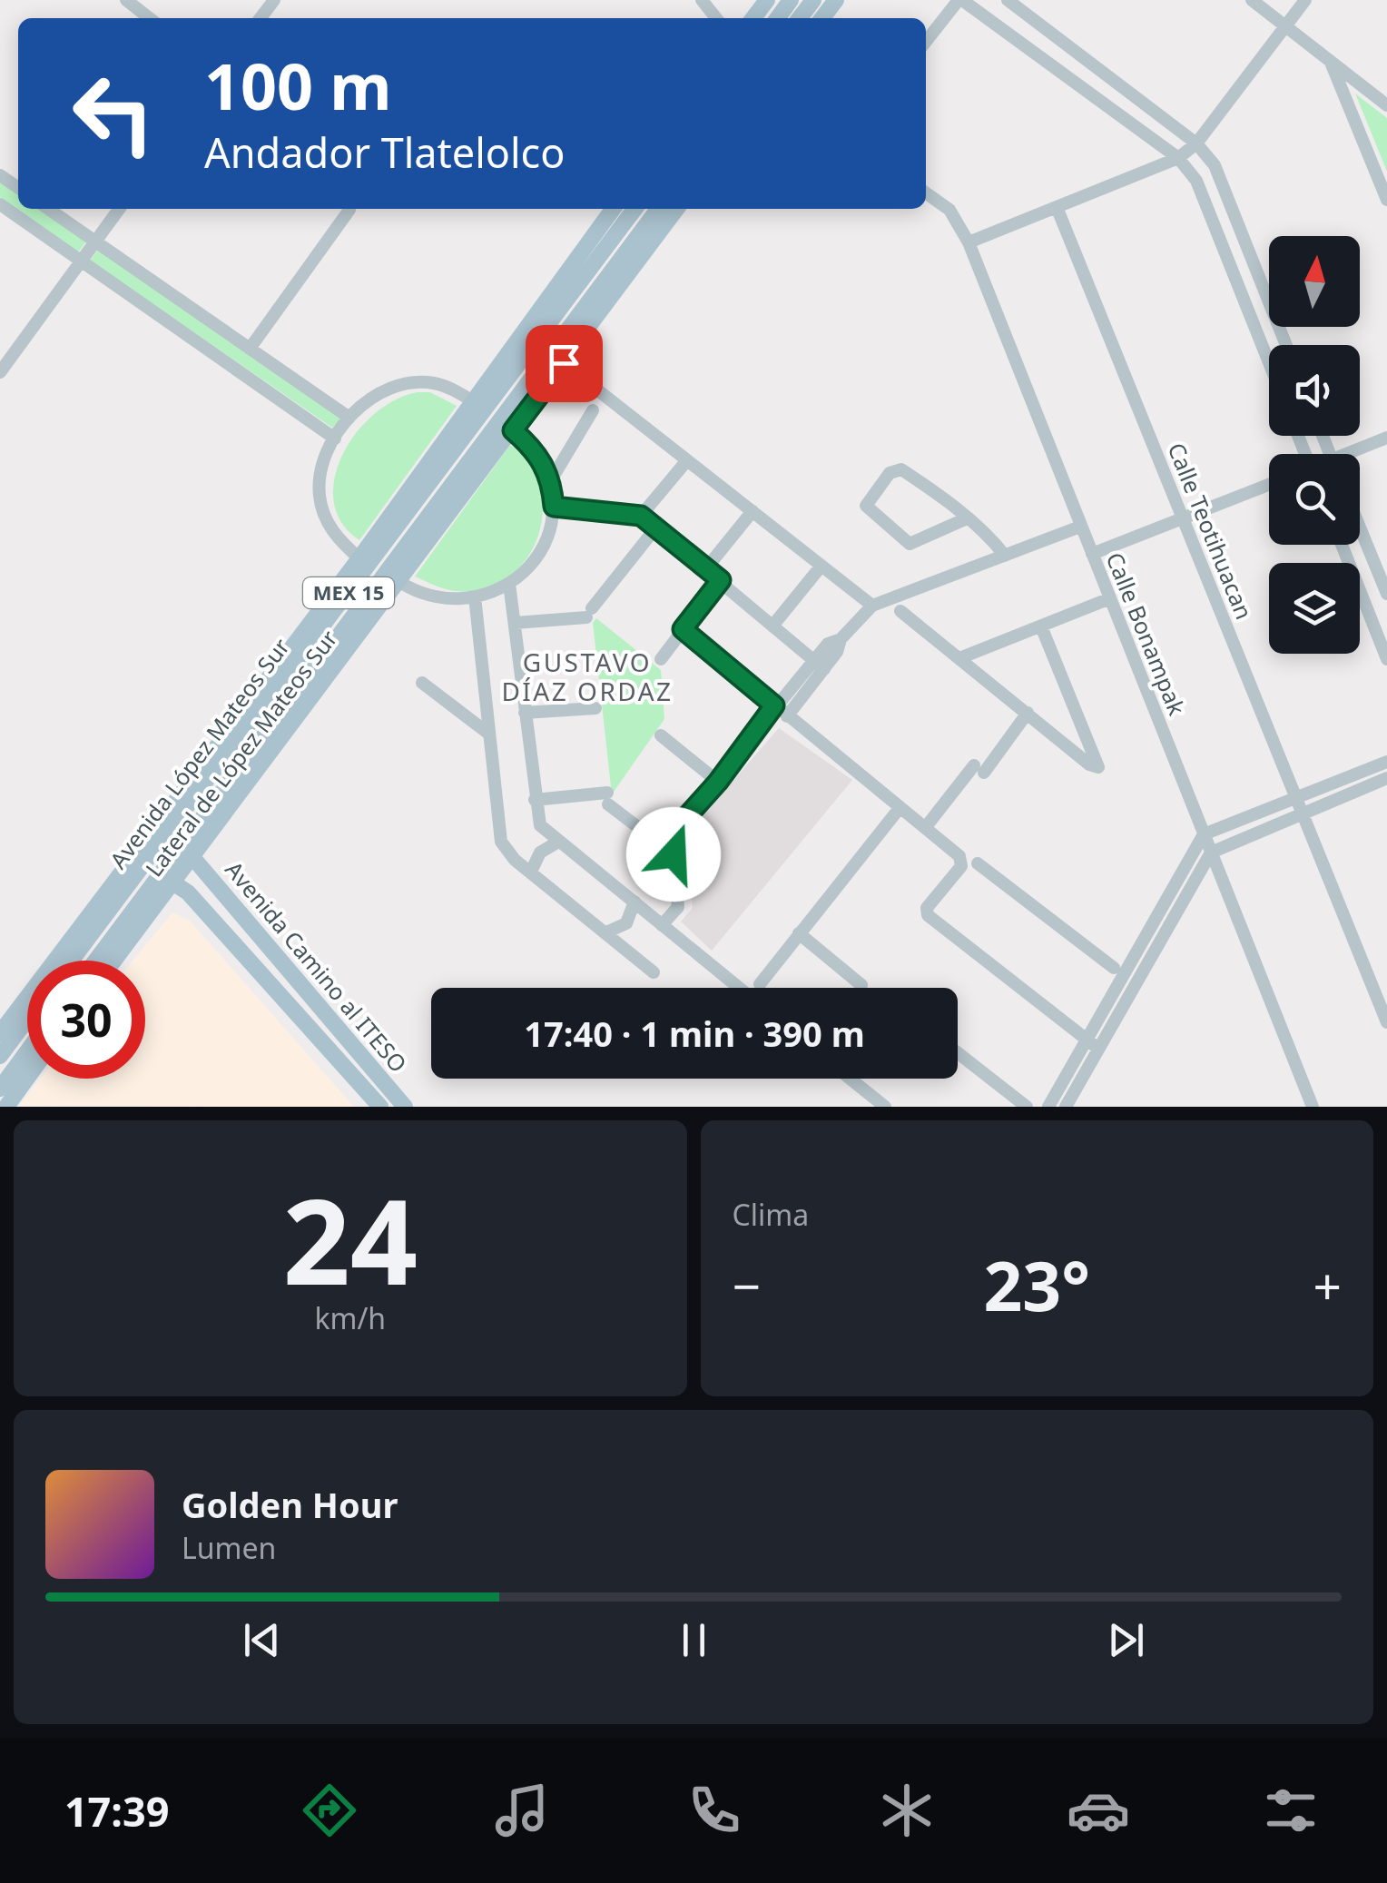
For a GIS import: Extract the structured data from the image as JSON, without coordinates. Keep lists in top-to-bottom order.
{
  "streets": {
    "main road": [
      "MEX 15",
      "Avenida López Mateos Sur",
      "Lateral de López Mateos Sur",
      "Avenida Camino al ITESO"
    ],
    "street": ["Calle Teotihuacan", "Calle Bonampak"]
  },
  "crossings": [
    ["Avenida López Mateos Sur", "Lateral de López Mateos Sur"],
    ["Lateral de López Mateos Sur", "Avenida Camino al ITESO"]
  ],
  "districts": ["GUSTAVO DÍAZ ORDAZ"],
  "north": "top",
  "page": {
    "turn": ["100 m", "Andador Tlatelolco"],
    "limit": "30",
    "trip": "17:40 · 1 min · 390 m",
    "tile": [
      ["24", "km/h"],
      "Clima"
    ],
    "heat": ["−", "23°", "+"],
    "song": ["Golden Hour", "Lumen"],
    "tabs": "17:39"
  }
}
